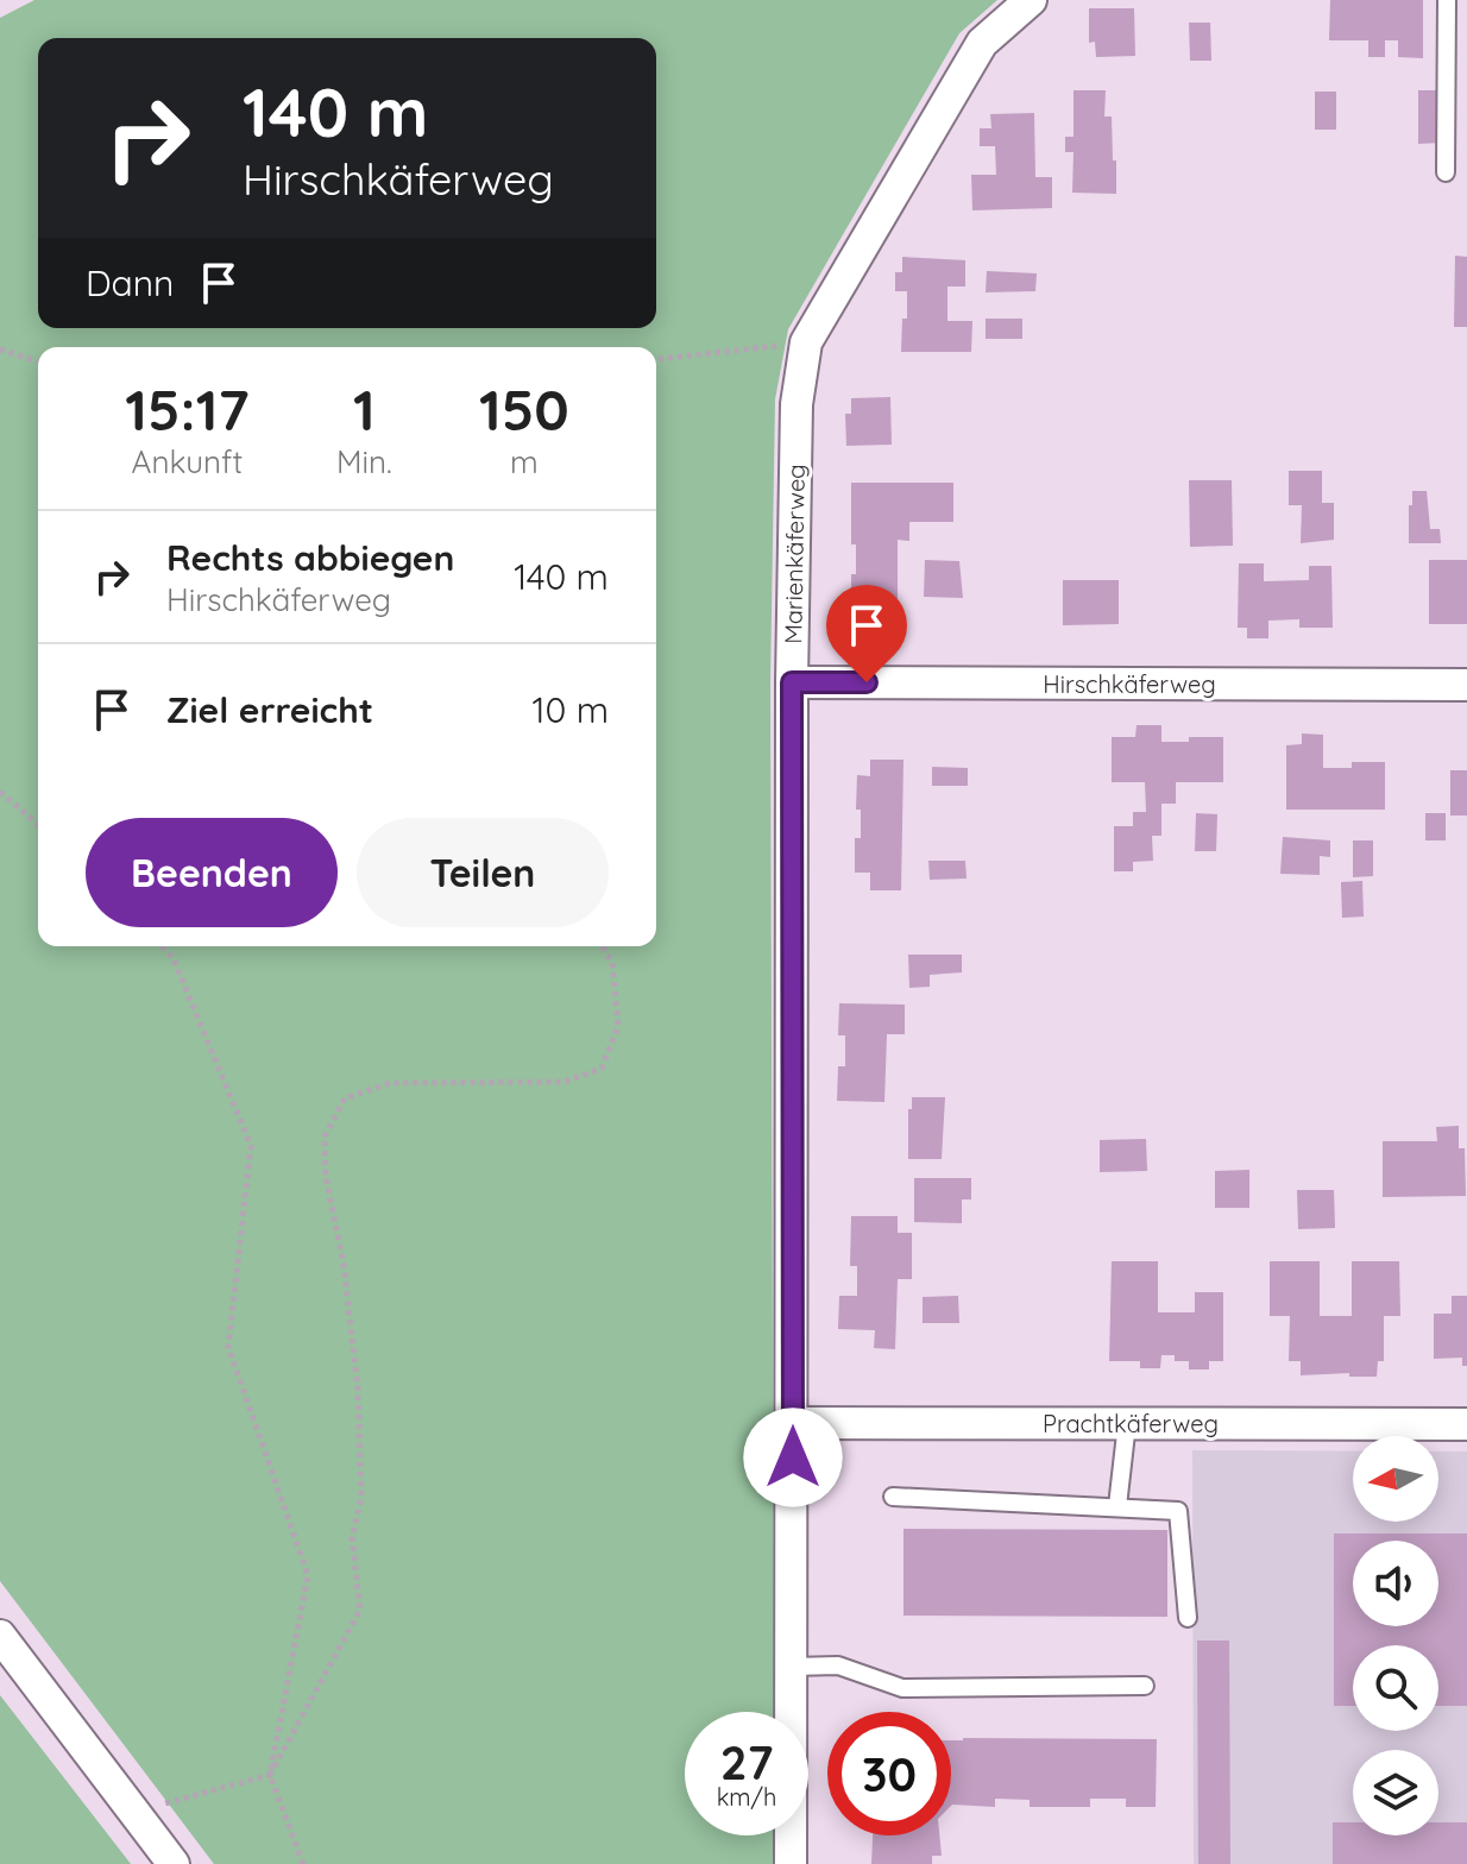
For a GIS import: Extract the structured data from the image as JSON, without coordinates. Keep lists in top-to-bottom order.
{
  "streets": {
    "street": ["Marienkäferweg", "Hirschkäferweg", "Prachtkäferweg"]
  },
  "crossings": [
    ["Marienkäferweg", "Hirschkäferweg"],
    ["Marienkäferweg", "Prachtkäferweg"]
  ],
  "north": "left",
  "page": {
    "turn": ["140 m", "Hirschkäferweg"],
    "then": "Dann",
    "eta": [
      "15:17",
      "Ankunft",
      "1",
      "Min.",
      "150",
      "m"
    ],
    "list": [
      {
        "name": "Rechts abbiegen",
        "note": "Hirschkäferweg",
        "value": "140 m"
      },
      {
        "name": "Ziel erreicht",
        "value": "10 m"
      }
    ],
    "buttons": ["Beenden", "Teilen"],
    "speed": "27 km/h",
    "limit": "30"
  }
}
